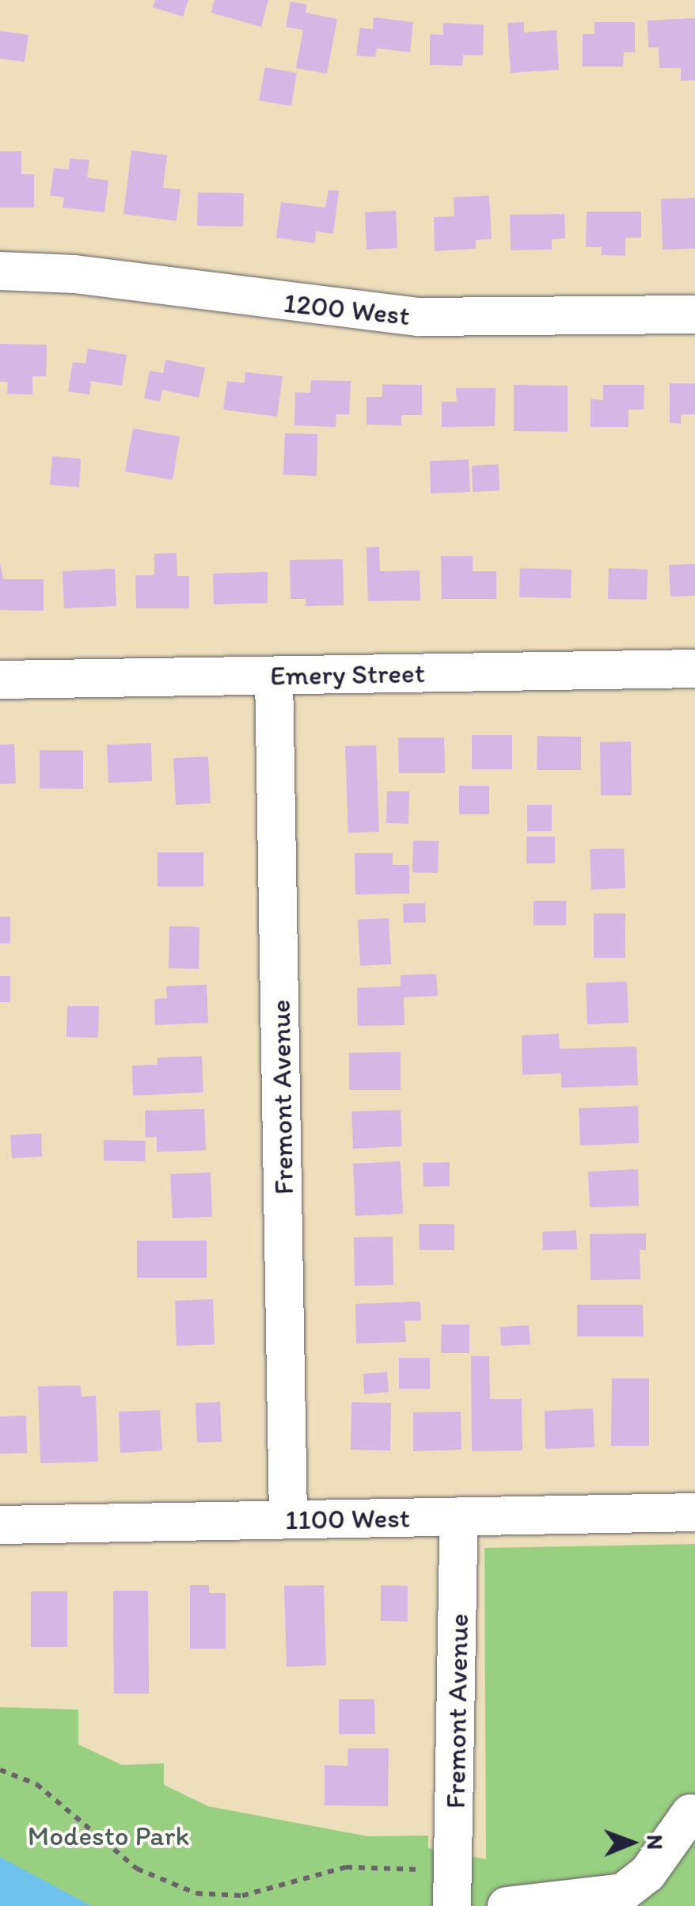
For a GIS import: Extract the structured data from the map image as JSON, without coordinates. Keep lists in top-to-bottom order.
{
  "streets": {
    "street": [
      "1200 West",
      "Emery Street",
      "Fremont Avenue",
      "1100 West"
    ]
  },
  "crossings": [
    ["Emery Street", "Fremont Avenue"],
    ["Fremont Avenue", "1100 West"]
  ],
  "parks": ["Modesto Park"],
  "north": "right"
}
